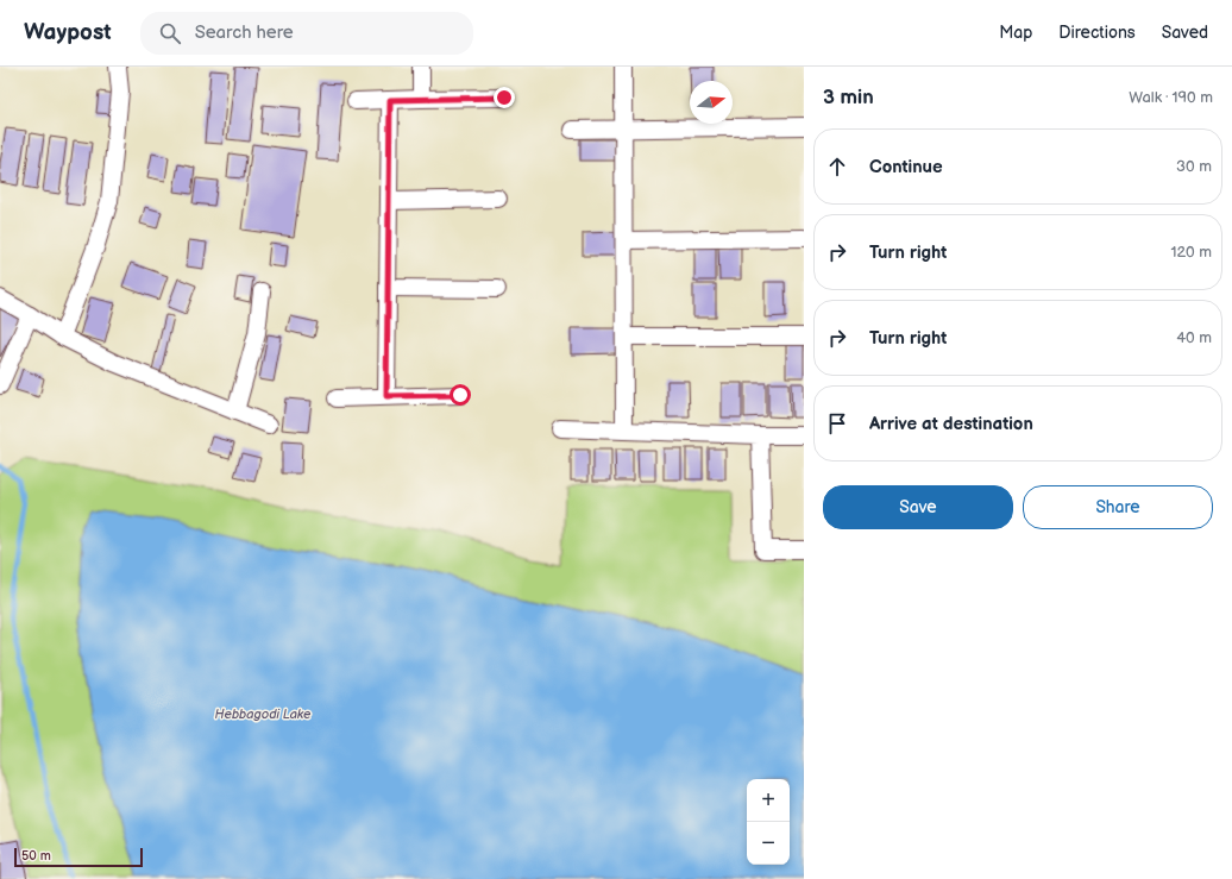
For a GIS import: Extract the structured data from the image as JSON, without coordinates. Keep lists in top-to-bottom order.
{
  "water": ["Hebbagodi Lake"],
  "scale_bar": "50 m",
  "north": "right",
  "page": {
    "header": "Waypost",
    "search": "Search here",
    "nav": ["Map", "Directions", "Saved"],
    "heading": ["3 min", "Walk · 190 m"],
    "list": [
      ["Continue", "30 m"],
      ["Turn right", "120 m"],
      ["Turn right", "40 m"],
      "Arrive at destination"
    ],
    "buttons": ["Save", "Share"],
    "map_buttons": ["+", "−"],
    "scale": "50 m"
  }
}
